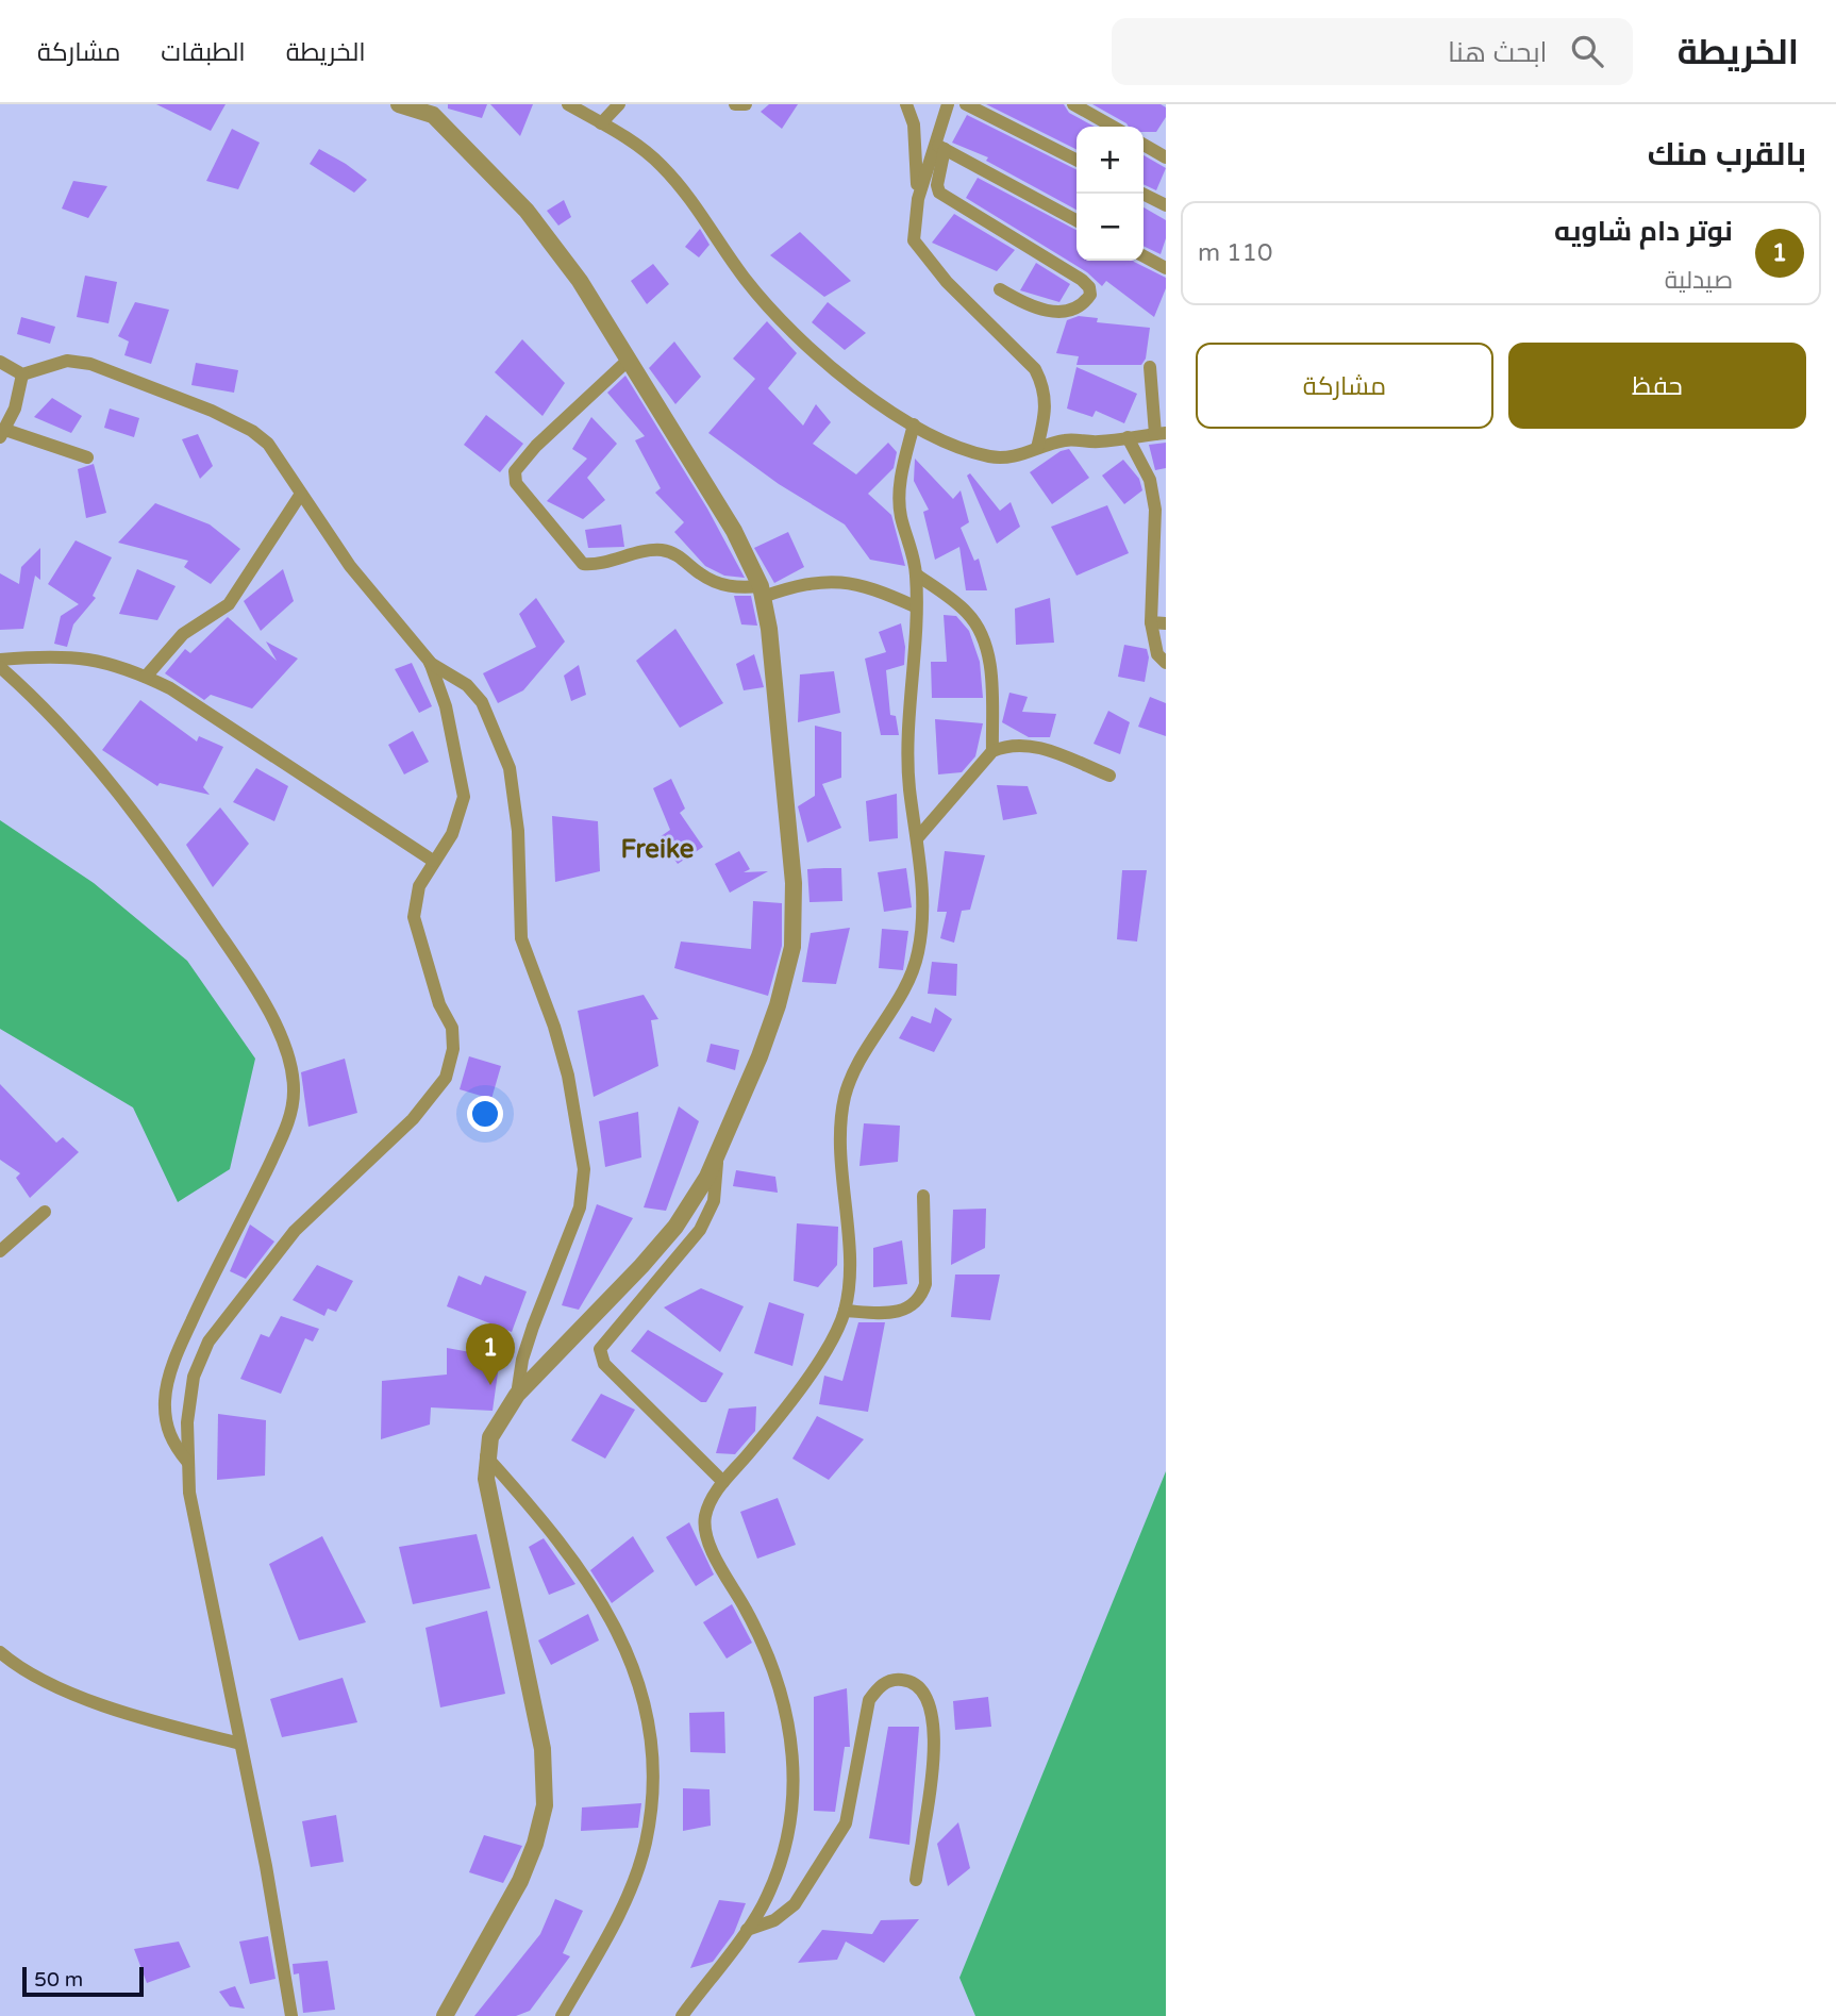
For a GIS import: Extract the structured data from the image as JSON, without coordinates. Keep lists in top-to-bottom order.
{
  "districts": ["Freike"],
  "scale_bar": "50 m",
  "page": {
    "header": "الخريطة",
    "search": "ابحث هنا",
    "nav": ["الخريطة", "الطبقات", "مشاركة"],
    "heading": "بالقرب منك",
    "map_buttons": ["+", "−"],
    "list": [
      {
        "mark": "1",
        "name": "نوتر دام شاويه",
        "note": "صيدلية",
        "value": "110 m"
      }
    ],
    "buttons": ["حفظ", "مشاركة"],
    "pins": "1",
    "scale": "50 m"
  }
}
